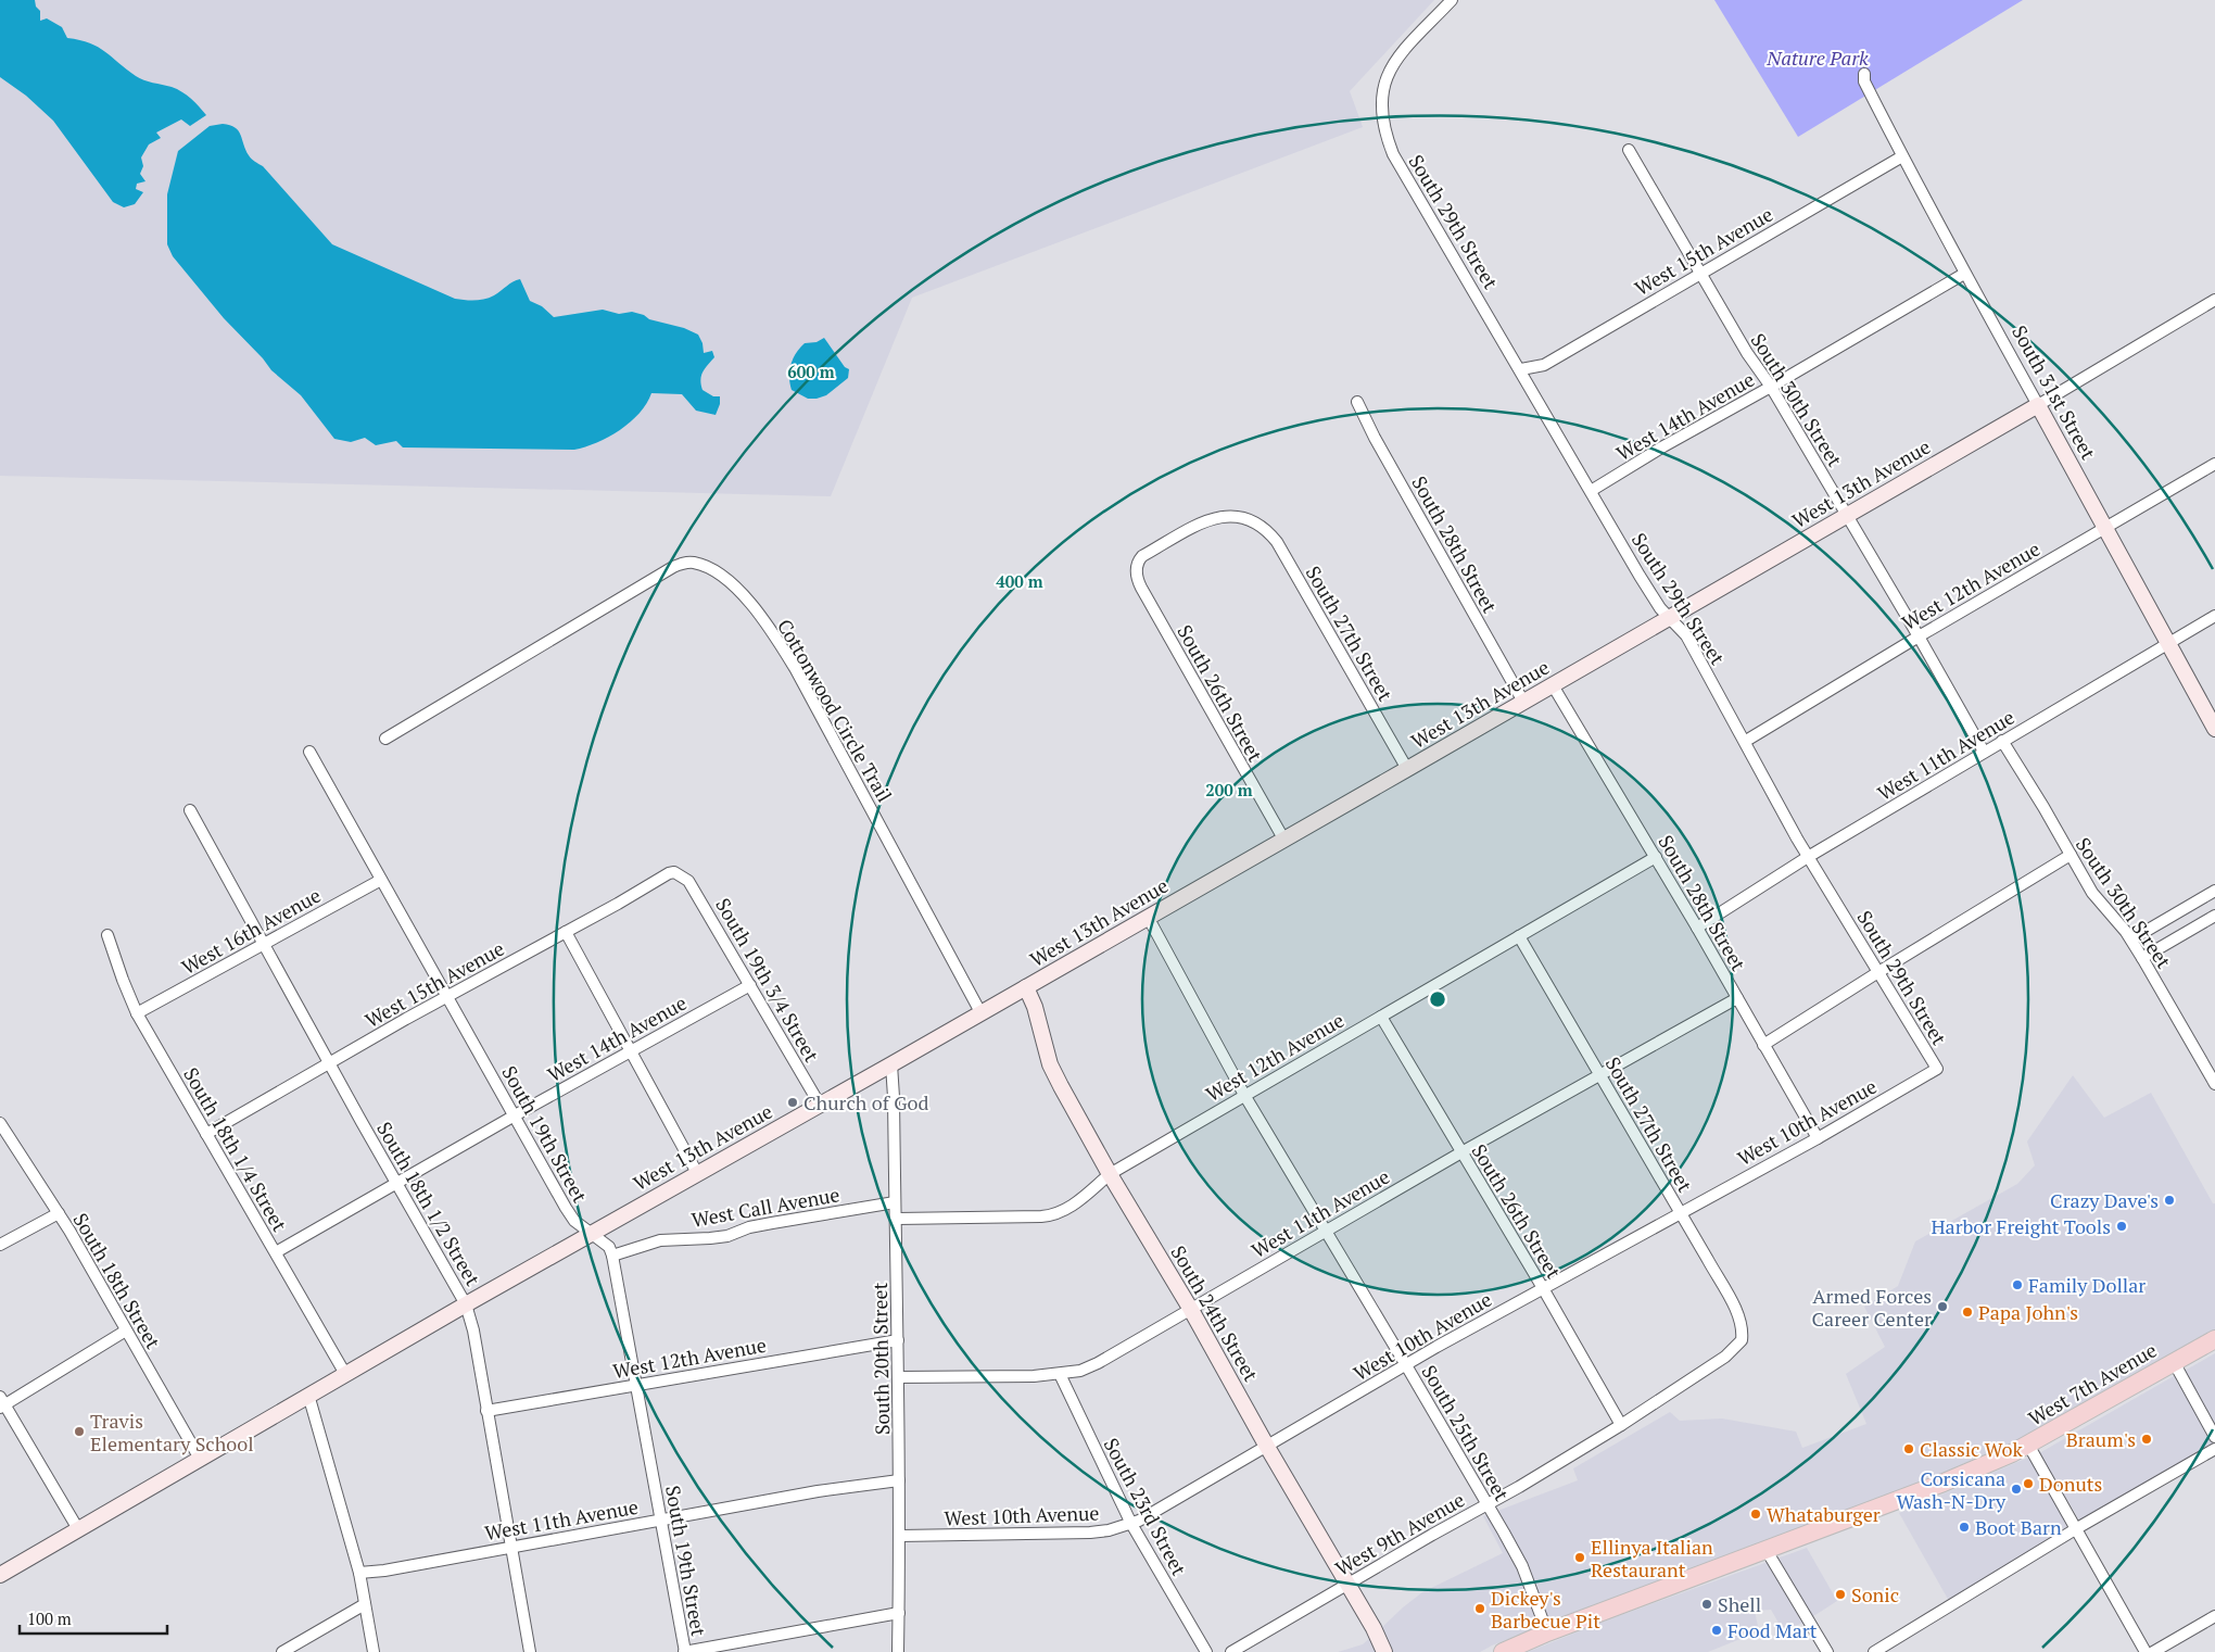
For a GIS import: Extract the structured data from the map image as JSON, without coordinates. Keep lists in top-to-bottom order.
{
  "streets": {
    "main road": ["West 7th Avenue"],
    "street": [
      "South 29th Street",
      "West 15th Avenue",
      "South 31st Street",
      "South 30th Street",
      "West 14th Avenue",
      "West 13th Avenue",
      "South 28th Street",
      "West 12th Avenue",
      "South 27th Street",
      "South 26th Street",
      "Cottonwood Circle Trail",
      "West 11th Avenue",
      "West 16th Avenue",
      "South 19th 3/4 Street",
      "West 10th Avenue",
      "South 19th Street",
      "South 18th 1/4 Street",
      "South 18th 1/2 Street",
      "West Call Avenue",
      "South 18th Street",
      "South 24th Street",
      "South 20th Street",
      "South 25th Street",
      "South 23rd Street",
      "West 9th Avenue"
    ]
  },
  "crossings": [
    ["South 29th Street", "West 15th Avenue"],
    ["South 29th Street", "West 14th Avenue"],
    ["South 29th Street", "West 13th Avenue"],
    ["South 29th Street", "West 12th Avenue"],
    ["South 29th Street", "West 11th Avenue"],
    ["South 29th Street", "West 10th Avenue"],
    ["West 15th Avenue", "South 31st Street"],
    ["West 15th Avenue", "South 30th Street"],
    ["West 15th Avenue", "South 19th 3/4 Street"],
    ["West 15th Avenue", "South 19th Street"],
    ["West 15th Avenue", "South 18th 1/4 Street"],
    ["West 15th Avenue", "South 18th 1/2 Street"],
    ["South 31st Street", "West 14th Avenue"],
    ["South 31st Street", "West 13th Avenue"],
    ["South 31st Street", "West 12th Avenue"],
    ["South 31st Street", "West 11th Avenue"],
    ["South 30th Street", "West 14th Avenue"],
    ["South 30th Street", "West 13th Avenue"],
    ["South 30th Street", "West 12th Avenue"],
    ["South 30th Street", "West 11th Avenue"],
    ["West 14th Avenue", "South 19th 3/4 Street"],
    ["West 14th Avenue", "South 19th Street"],
    ["West 14th Avenue", "South 18th 1/4 Street"],
    ["West 14th Avenue", "South 18th 1/2 Street"],
    ["West 13th Avenue", "South 28th Street"],
    ["West 13th Avenue", "South 27th Street"],
    ["West 13th Avenue", "South 26th Street"],
    ["West 13th Avenue", "Cottonwood Circle Trail"],
    ["West 13th Avenue", "South 19th 3/4 Street"],
    ["West 13th Avenue", "South 19th Street"],
    ["West 13th Avenue", "South 18th 1/4 Street"],
    ["West 13th Avenue", "South 18th 1/2 Street"],
    ["West 13th Avenue", "South 18th Street"],
    ["West 13th Avenue", "South 24th Street"],
    ["West 13th Avenue", "South 20th Street"],
    ["West 13th Avenue", "South 25th Street"],
    ["South 28th Street", "West 12th Avenue"],
    ["South 28th Street", "West 11th Avenue"],
    ["South 28th Street", "West 10th Avenue"],
    ["West 12th Avenue", "South 27th Street"],
    ["West 12th Avenue", "South 26th Street"],
    ["West 12th Avenue", "South 19th Street"],
    ["West 12th Avenue", "South 18th 1/2 Street"],
    ["West 12th Avenue", "South 24th Street"],
    ["West 12th Avenue", "South 20th Street"],
    ["West 12th Avenue", "South 25th Street"],
    ["South 27th Street", "South 26th Street"],
    ["South 27th Street", "West 11th Avenue"],
    ["South 27th Street", "West 10th Avenue"],
    ["South 27th Street", "West 9th Avenue"],
    ["South 26th Street", "West 11th Avenue"],
    ["South 26th Street", "West 10th Avenue"],
    ["South 26th Street", "West 9th Avenue"],
    ["West 11th Avenue", "South 19th Street"],
    ["West 11th Avenue", "South 18th 1/2 Street"],
    ["West 11th Avenue", "South 24th Street"],
    ["West 11th Avenue", "South 20th Street"],
    ["West 11th Avenue", "South 25th Street"],
    ["West 11th Avenue", "South 23rd Street"],
    ["West 16th Avenue", "South 19th Street"],
    ["West 16th Avenue", "South 18th 1/4 Street"],
    ["West 16th Avenue", "South 18th 1/2 Street"],
    ["West 10th Avenue", "South 24th Street"],
    ["West 10th Avenue", "South 20th Street"],
    ["West 10th Avenue", "South 25th Street"],
    ["West 10th Avenue", "South 23rd Street"],
    ["South 19th Street", "West Call Avenue"],
    ["West Call Avenue", "South 20th Street"],
    ["South 24th Street", "West 9th Avenue"],
    ["West 7th Avenue", "South 25th Street"],
    ["South 25th Street", "West 9th Avenue"]
  ],
  "parks": ["Nature Park"],
  "places": [
    "Church of God",
    "Crazy Dave's",
    "Harbor Freight Tools",
    "Family Dollar",
    "Armed Forces Career Center",
    "Papa John's",
    "Travis Elementary School",
    "Braum's",
    "Classic Wok",
    "Donuts",
    "Corsicana Wash-N-Dry",
    "Whataburger",
    "Boot Barn",
    "Ellinya Italian Restaurant",
    "Sonic",
    "Shell",
    "Dickey's Barbecue Pit",
    "Food Mart"
  ],
  "scale_bar": "100 m",
  "rings": ["600 m", "400 m", "200 m"]
}
